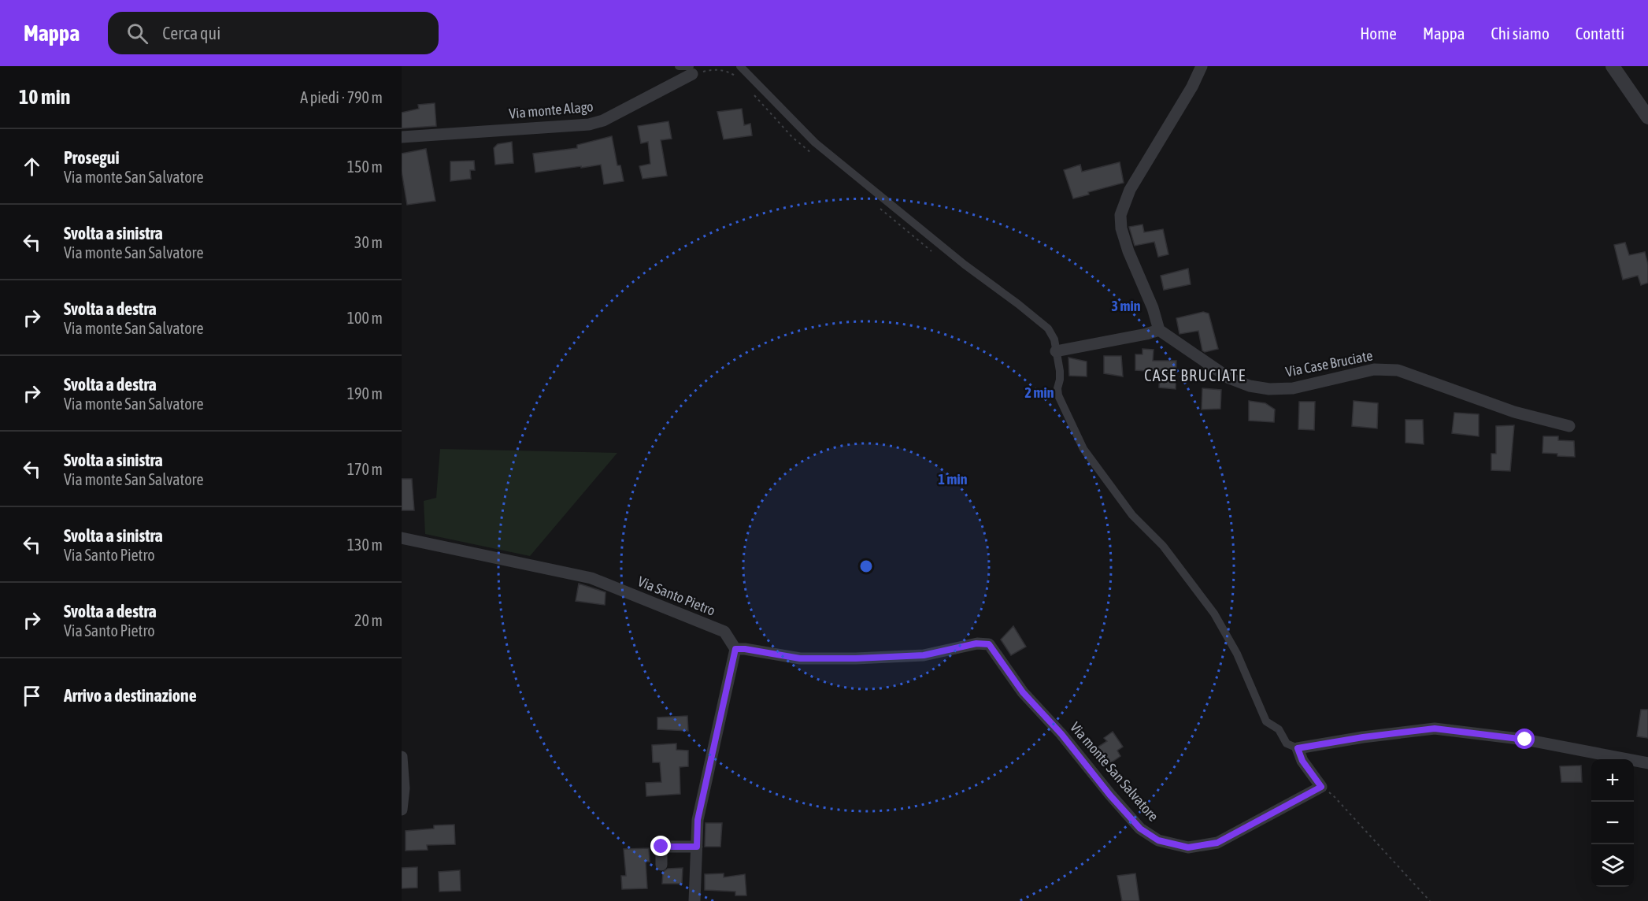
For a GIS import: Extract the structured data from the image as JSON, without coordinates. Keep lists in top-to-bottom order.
{
  "streets": {
    "street": [
      "Via monte Alago",
      "Via Case Bruciate",
      "Via Santo Pietro",
      "Via monte San Salvatore"
    ]
  },
  "crossings": [
    ["Via Santo Pietro", "Via monte San Salvatore"]
  ],
  "districts": ["CASE BRUCIATE"],
  "page": {
    "header": "Mappa",
    "search": "Cerca qui",
    "nav": [
      "Home",
      "Mappa",
      "Chi siamo",
      "Contatti"
    ],
    "heading": ["10 min", "A piedi · 790 m"],
    "list": [
      ["Prosegui", "Via monte San Salvatore", "150 m"],
      ["Svolta a sinistra", "Via monte San Salvatore", "30 m"],
      ["Svolta a destra", "Via monte San Salvatore", "100 m"],
      ["Svolta a destra", "Via monte San Salvatore", "190 m"],
      ["Svolta a sinistra", "Via monte San Salvatore", "170 m"],
      ["Svolta a sinistra", "Via Santo Pietro", "130 m"],
      ["Svolta a destra", "Via Santo Pietro", "20 m"],
      "Arrivo a destinazione"
    ],
    "map_buttons": ["+", "−"]
  },
  "rings": ["3 min", "2 min", "1 min"]
}
